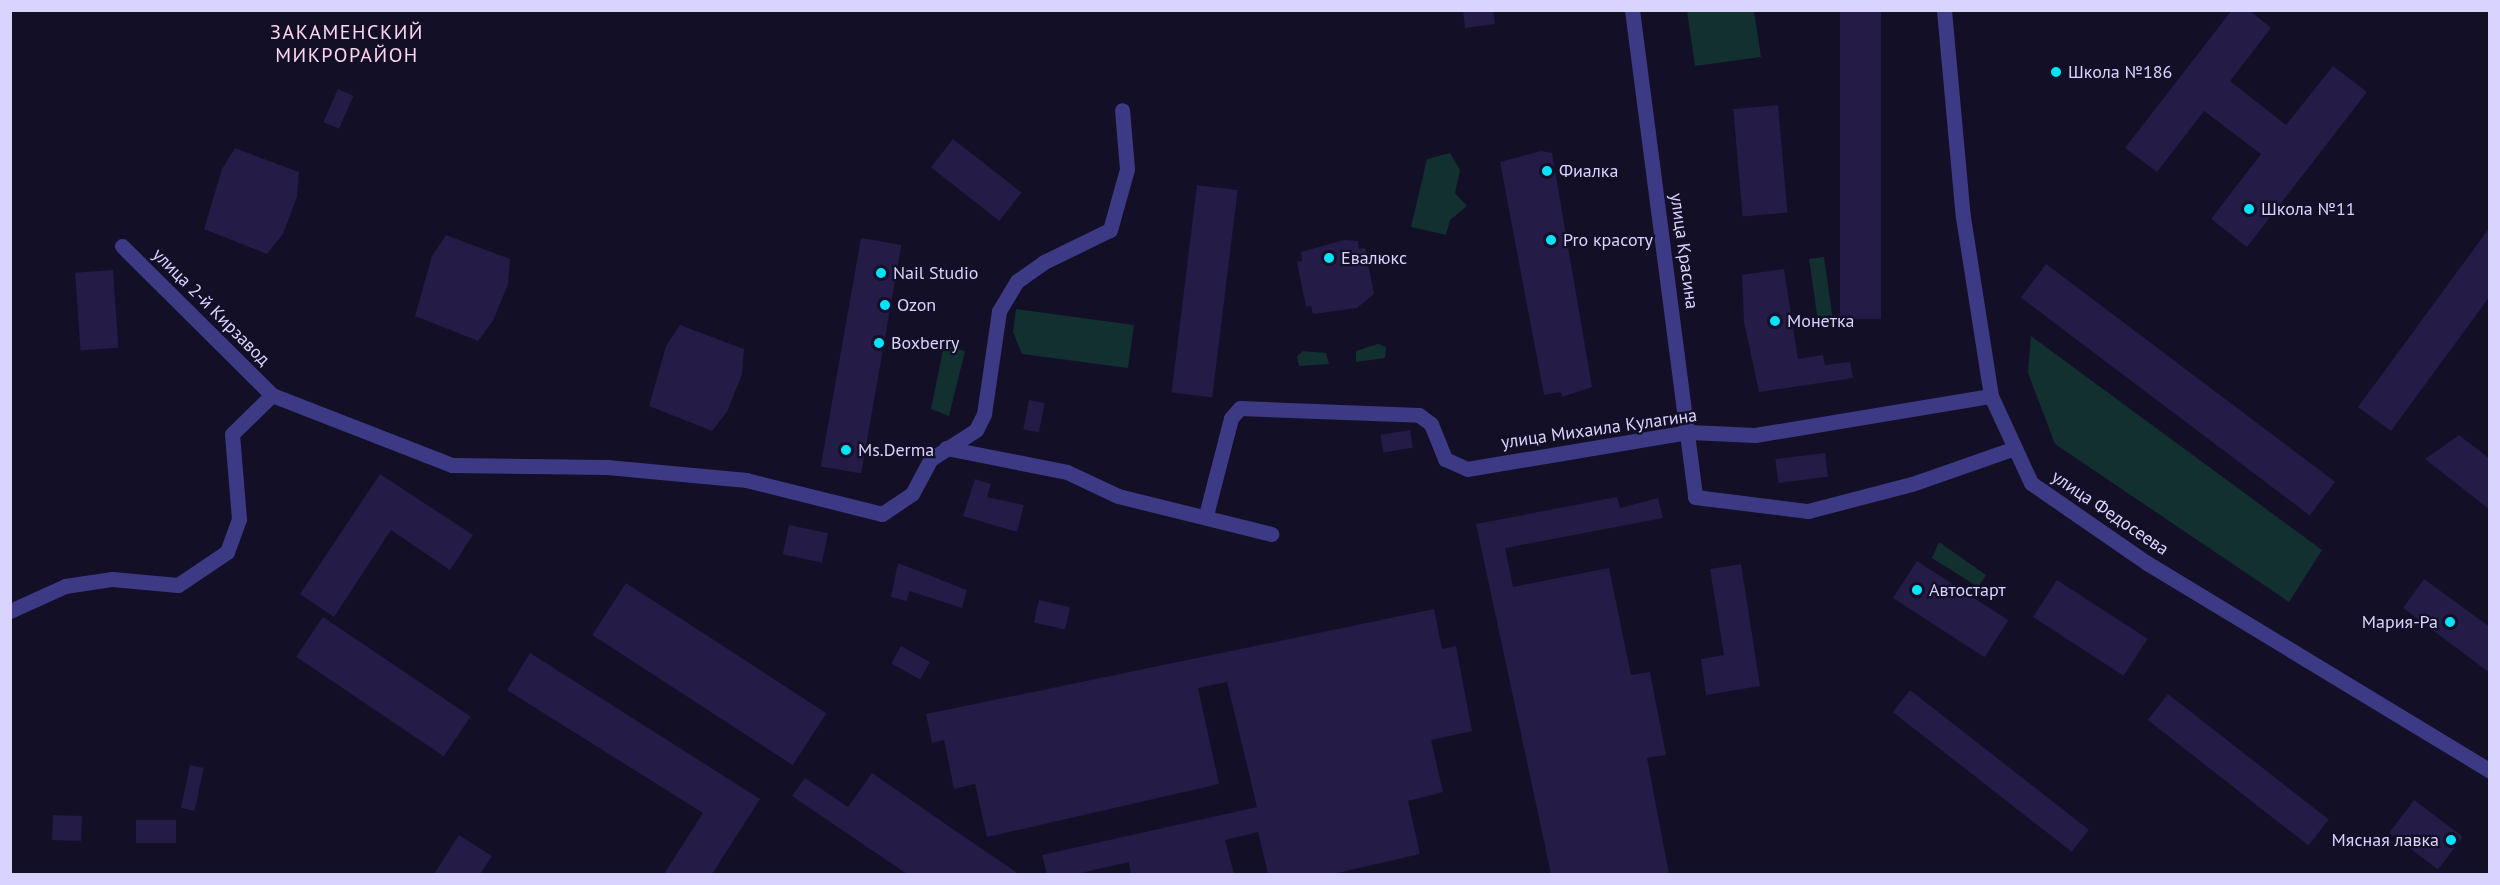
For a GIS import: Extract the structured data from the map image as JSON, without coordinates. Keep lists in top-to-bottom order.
{
  "streets": {
    "street": [
      "улица Красина",
      "улица 2-й Кирзавод",
      "улица Михаила Кулагина",
      "улица Федосеева"
    ]
  },
  "crossings": [
    ["улица Красина", "улица Михаила Кулагина"],
    ["улица Красина", "улица Федосеева"],
    ["улица Михаила Кулагина", "улица Федосеева"]
  ],
  "districts": ["ЗАКАМЕНСКИЙ МИКРОРАЙОН"],
  "places": [
    "Школа №186",
    "Фиалка",
    "Школа №11",
    "Pro красоту",
    "Евалюкс",
    "Nail Studio",
    "Ozon",
    "Монетка",
    "Boxberry",
    "Ms.Derma",
    "Автостарт",
    "Мария-Ра",
    "Мясная лавка"
  ]
}
